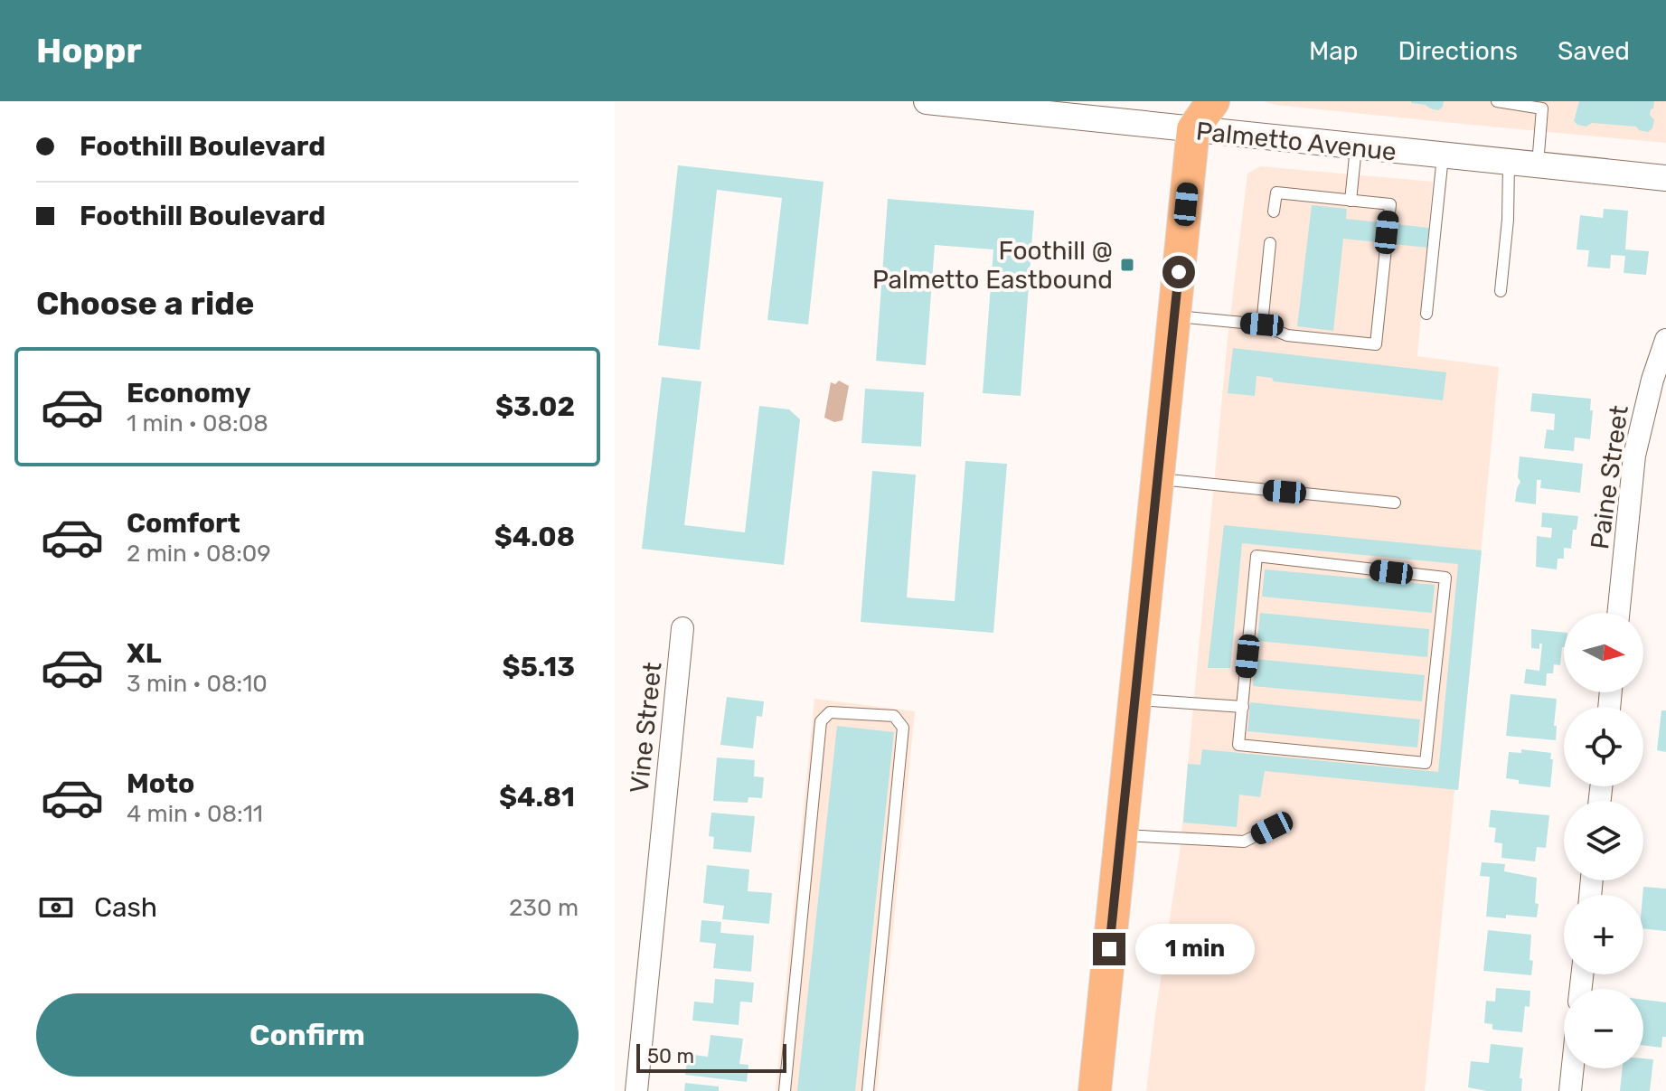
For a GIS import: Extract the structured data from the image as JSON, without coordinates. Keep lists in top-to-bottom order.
{
  "streets": {
    "street": ["Palmetto Avenue", "Paine Street", "Vine Street"]
  },
  "places": {
    "transit": ["Foothill @ Palmetto Eastbound"]
  },
  "scale_bar": "50 m",
  "north": "right",
  "page": {
    "header": "Hoppr",
    "nav": ["Map", "Directions", "Saved"],
    "banner": ["Foothill Boulevard", "Foothill Boulevard"],
    "heading": "Choose a ride",
    "list": [
      {
        "name": "Economy",
        "note": "1 min · 08:08",
        "value": "$3.02"
      },
      {
        "name": "Comfort",
        "note": "2 min · 08:09",
        "value": "$4.08"
      },
      {
        "name": "XL",
        "note": "3 min · 08:10",
        "value": "$5.13"
      },
      {
        "name": "Moto",
        "note": "4 min · 08:11",
        "value": "$4.81"
      }
    ],
    "map_buttons": ["+", "−"],
    "pay": ["Cash", "230 m"],
    "bubble": "1 min",
    "buttons": "Confirm",
    "scale": "50 m"
  }
}
